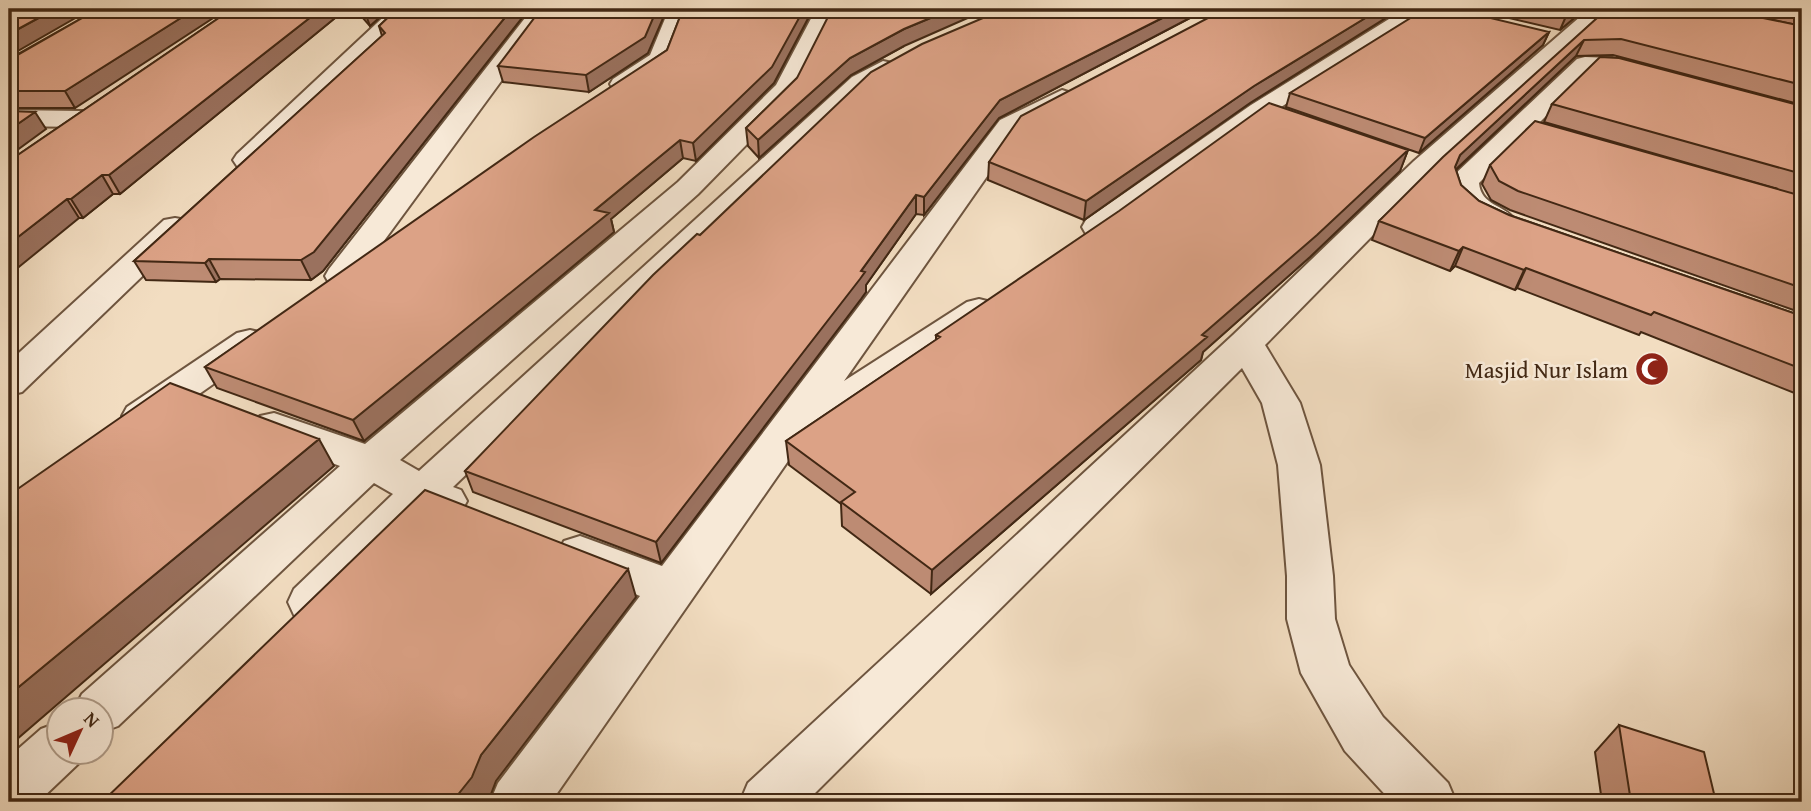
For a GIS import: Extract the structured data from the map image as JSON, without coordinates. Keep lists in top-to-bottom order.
{
  "places": {
    "mosque": ["Masjid Nur Islam"]
  },
  "north": "top right"
}
